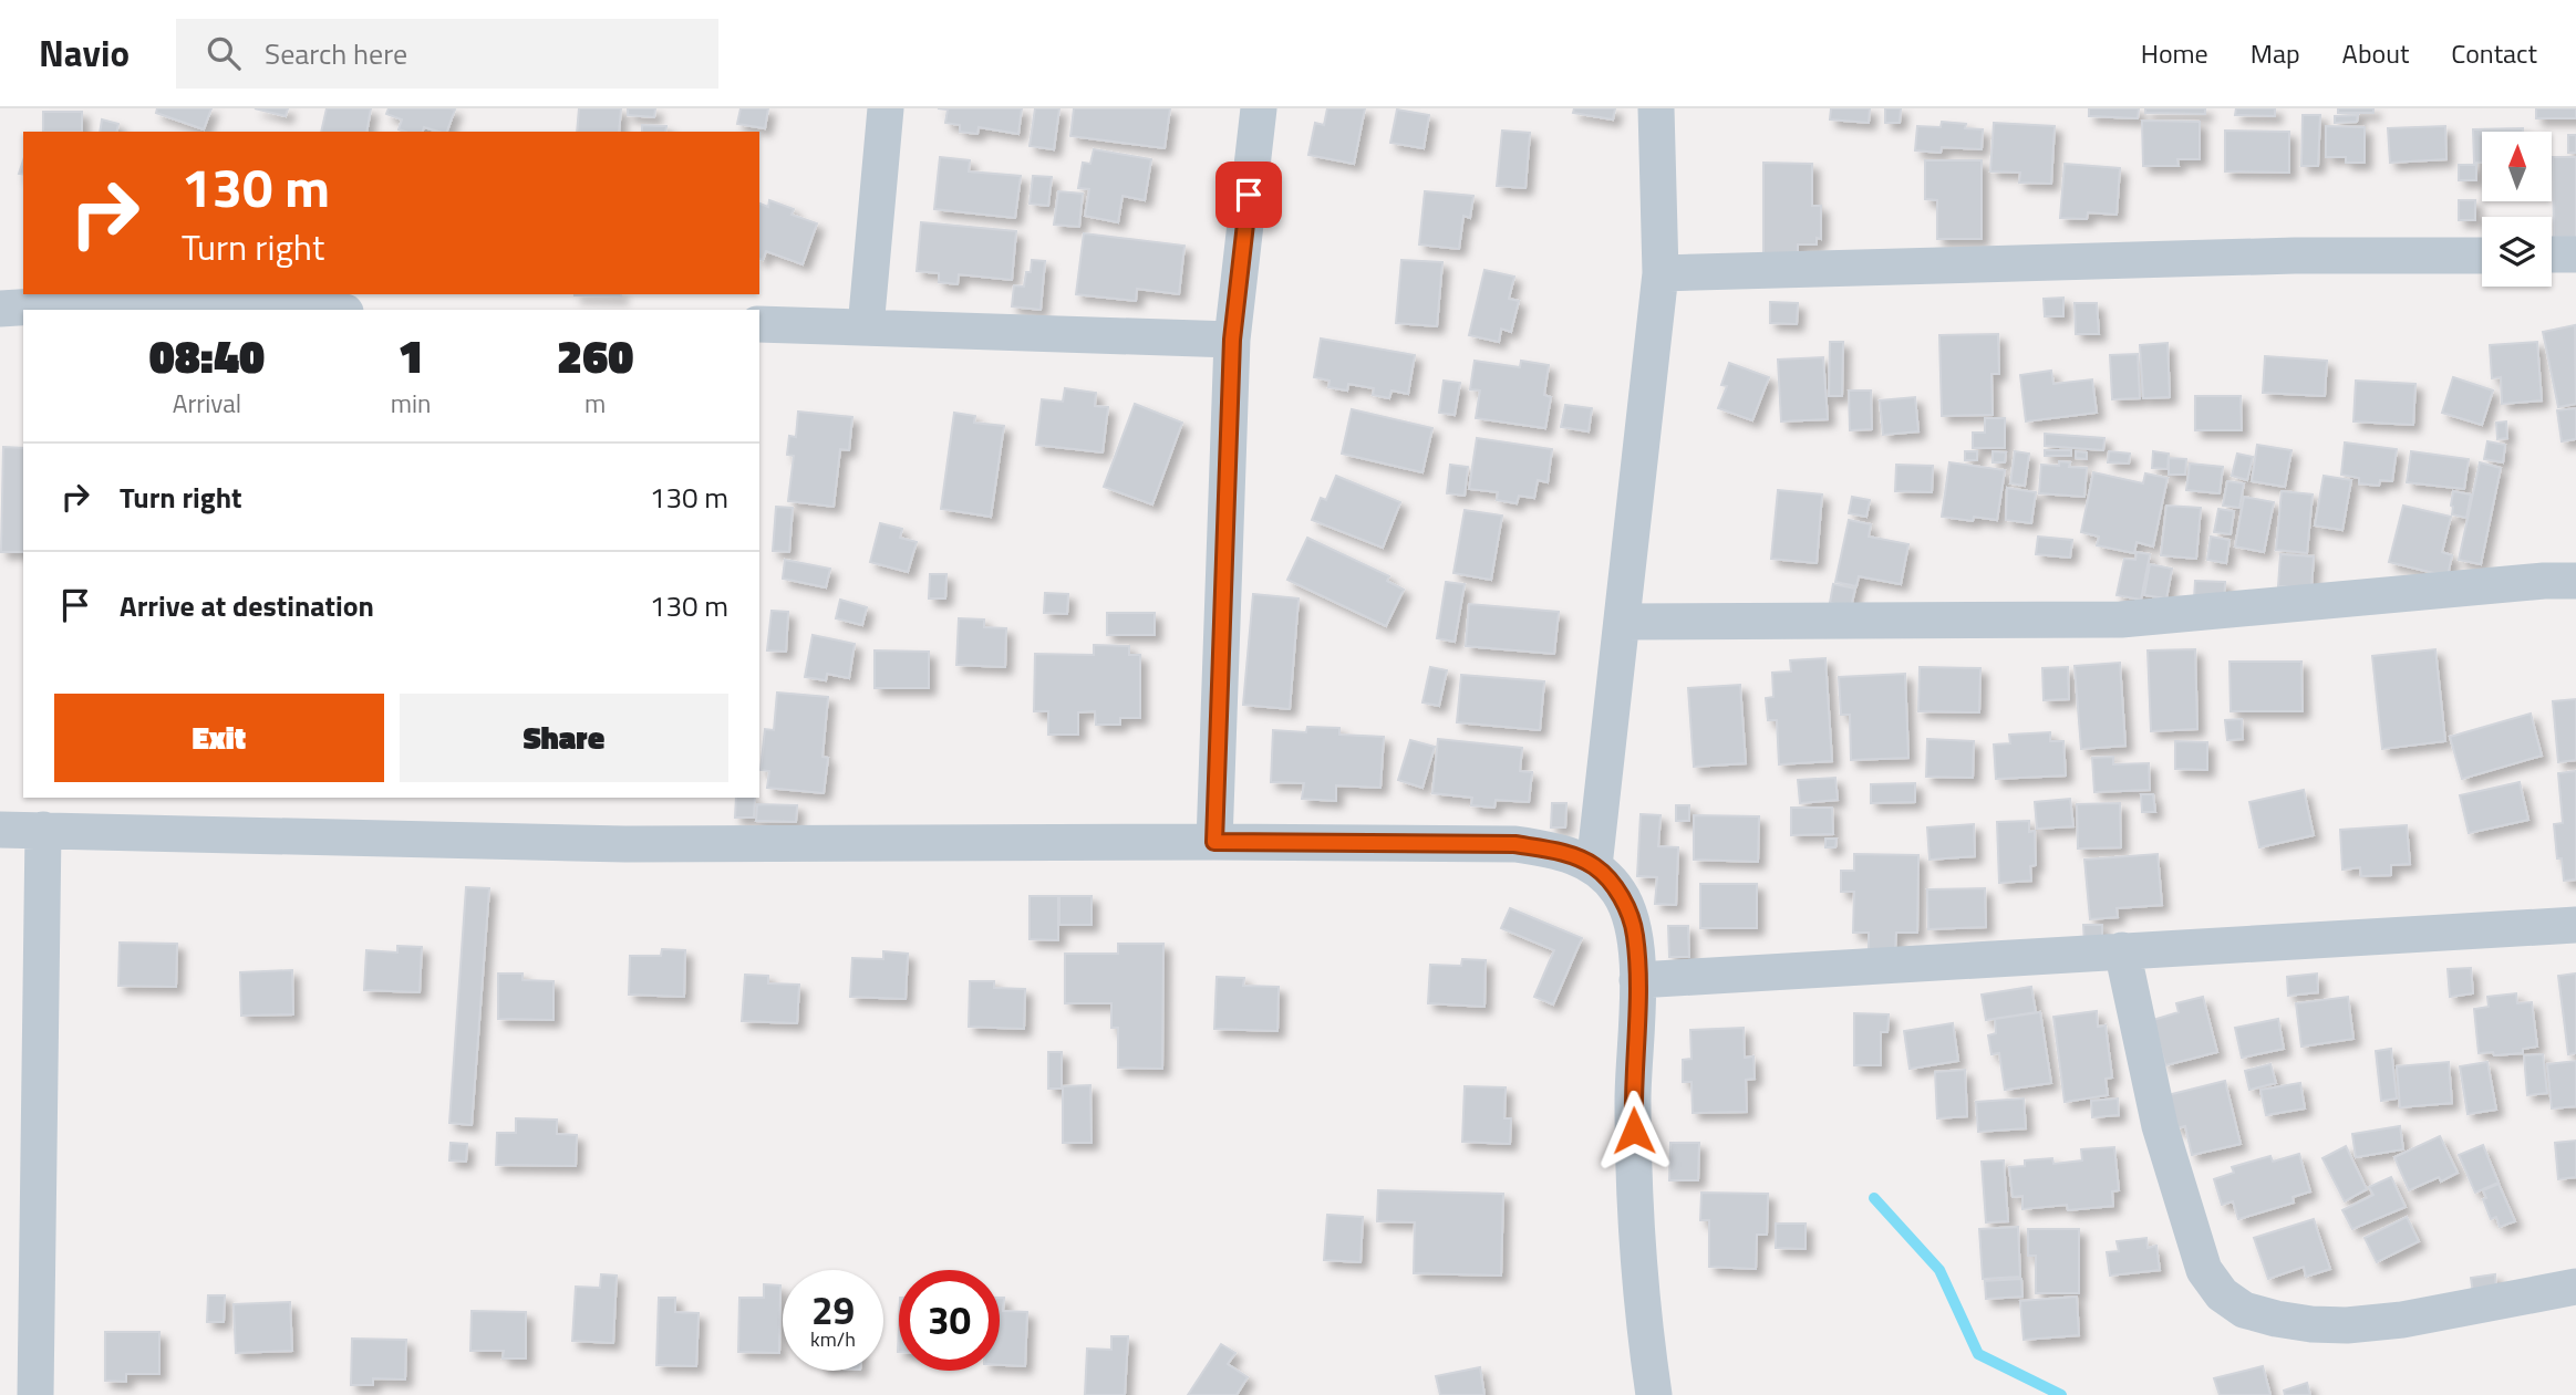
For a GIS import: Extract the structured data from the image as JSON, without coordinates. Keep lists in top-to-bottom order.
{
  "north": "top",
  "page": {
    "header": "Navio",
    "search": "Search here",
    "nav": [
      "Home",
      "Map",
      "About",
      "Contact"
    ],
    "turn": ["130 m", "Turn right"],
    "eta": [
      "08:40",
      "Arrival",
      "1",
      "min",
      "260",
      "m"
    ],
    "list": [
      {
        "name": "Turn right",
        "value": "130 m"
      },
      {
        "name": "Arrive at destination",
        "value": "130 m"
      }
    ],
    "buttons": ["Exit", "Share"],
    "speed": "29 km/h",
    "limit": "30"
  }
}
